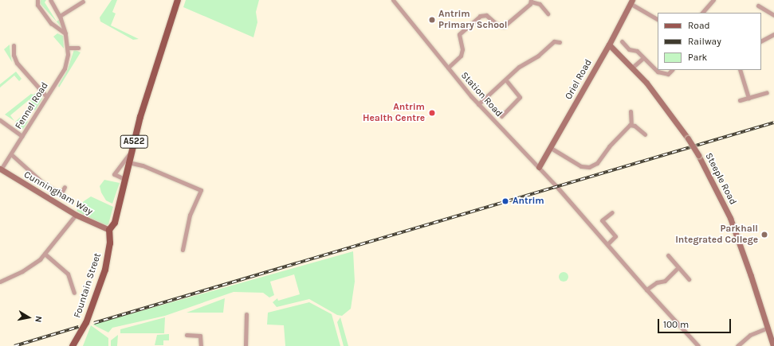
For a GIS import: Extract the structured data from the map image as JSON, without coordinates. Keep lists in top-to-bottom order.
{
  "streets": {
    "main road": ["A522", "Fountain Street"],
    "street": [
      "Oriel Road",
      "Station Road",
      "Fennel Road",
      "Steeple Road",
      "Cunningham Way"
    ]
  },
  "crossings": [
    ["Oriel Road", "Station Road"],
    ["Oriel Road", "Steeple Road"],
    ["Fennel Road", "Cunningham Way"],
    ["Cunningham Way", "Fountain Street"]
  ],
  "places": [
    "Antrim Primary School",
    "Antrim Health Centre",
    "Antrim",
    "Parkhall Integrated College"
  ],
  "legend": ["Road", "Railway", "Park"],
  "scale_bar": "100 m",
  "north": "right"
}
